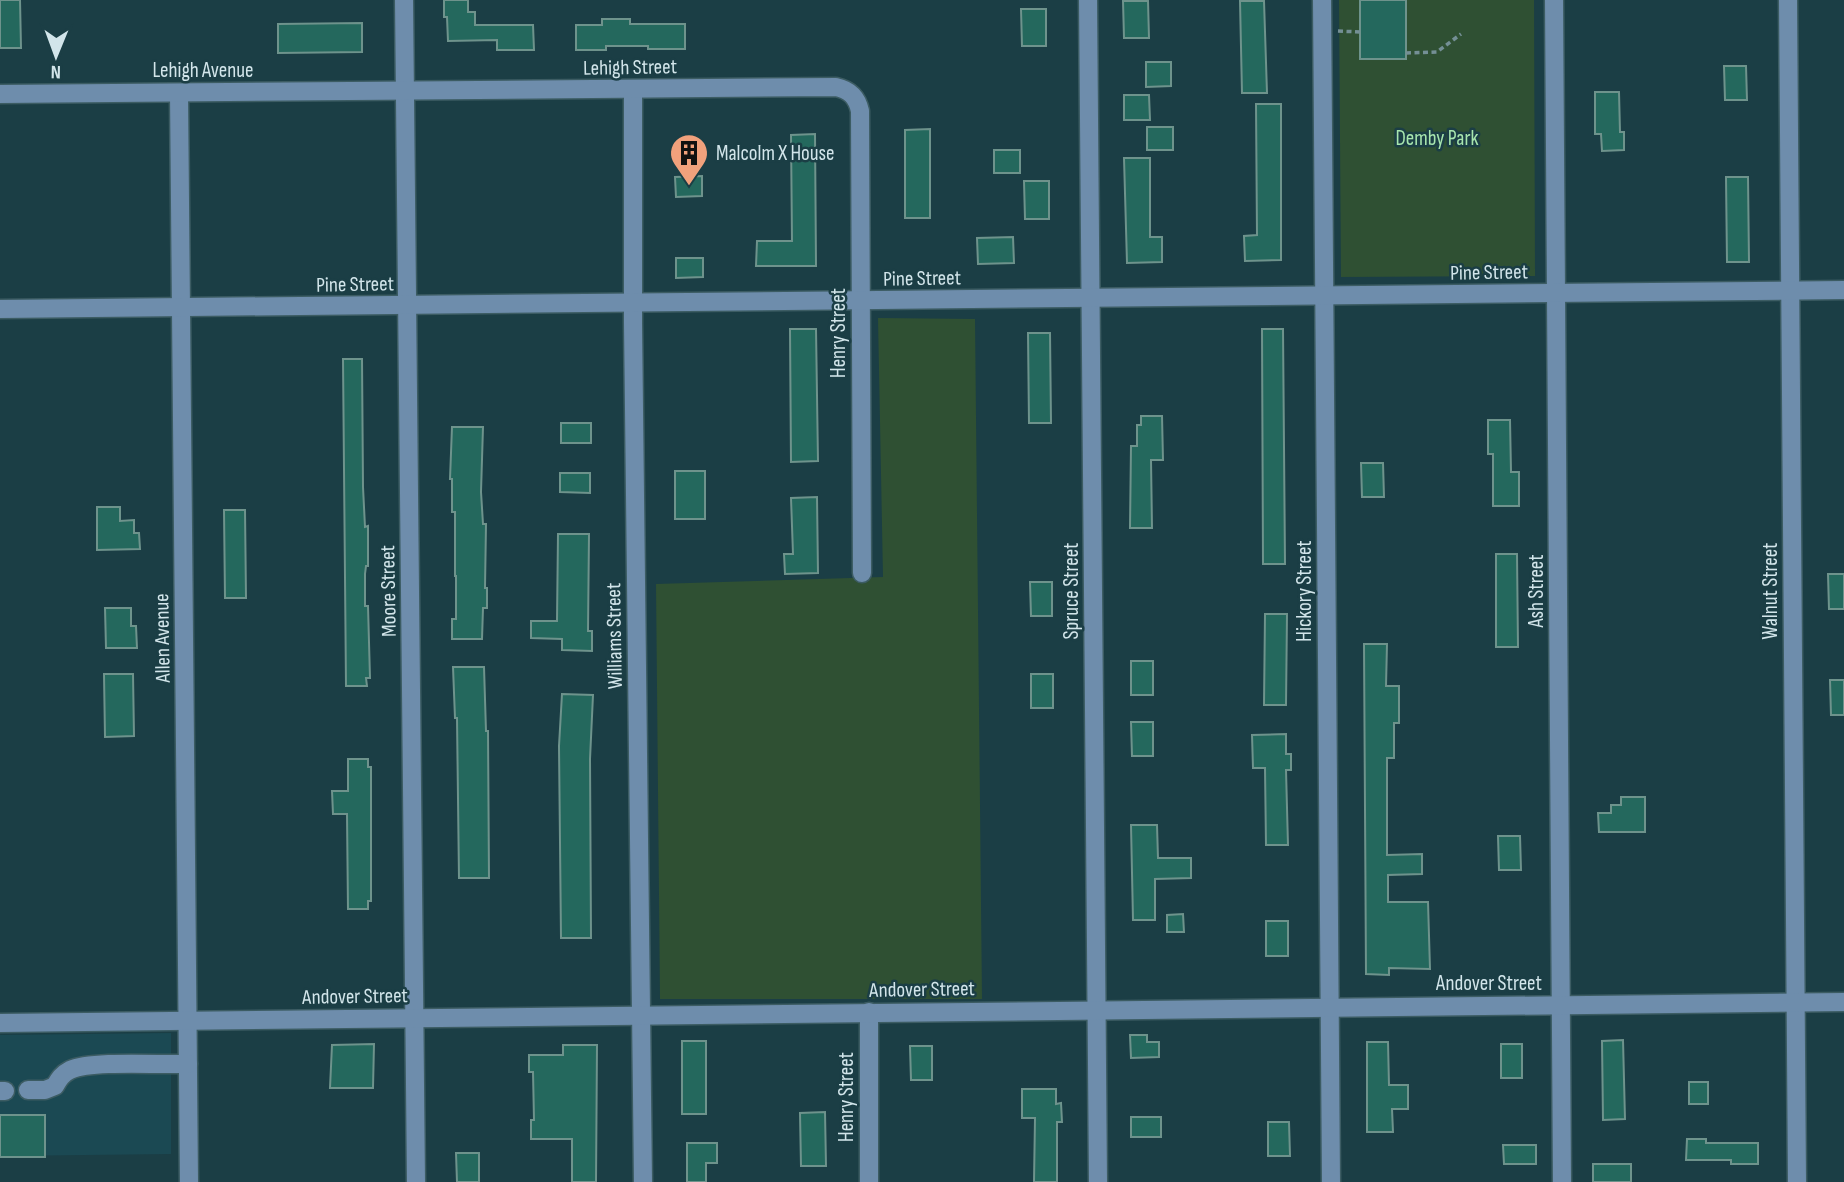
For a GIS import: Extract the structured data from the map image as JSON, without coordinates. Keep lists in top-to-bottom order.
{
  "streets": {
    "street": [
      "Lehigh Street",
      "Lehigh Avenue",
      "Pine Street",
      "Henry Street",
      "Moore Street",
      "Spruce Street",
      "Hickory Street",
      "Ash Street",
      "Walnut Street",
      "Williams Street",
      "Allen Avenue",
      "Andover Street"
    ]
  },
  "crossings": [
    ["Lehigh Street", "Lehigh Avenue"],
    ["Lehigh Street", "Henry Street"],
    ["Lehigh Street", "Moore Street"],
    ["Lehigh Street", "Williams Street"],
    ["Lehigh Avenue", "Moore Street"],
    ["Lehigh Avenue", "Allen Avenue"],
    ["Pine Street", "Henry Street"],
    ["Pine Street", "Moore Street"],
    ["Pine Street", "Spruce Street"],
    ["Pine Street", "Hickory Street"],
    ["Pine Street", "Ash Street"],
    ["Pine Street", "Walnut Street"],
    ["Pine Street", "Williams Street"],
    ["Pine Street", "Allen Avenue"],
    ["Henry Street", "Andover Street"],
    ["Moore Street", "Andover Street"],
    ["Spruce Street", "Andover Street"],
    ["Hickory Street", "Andover Street"],
    ["Ash Street", "Andover Street"],
    ["Walnut Street", "Andover Street"],
    ["Williams Street", "Andover Street"],
    ["Allen Avenue", "Andover Street"]
  ],
  "parks": ["Demby Park"],
  "places": {
    "building": ["Malcolm X House"]
  },
  "north": "bottom"
}
